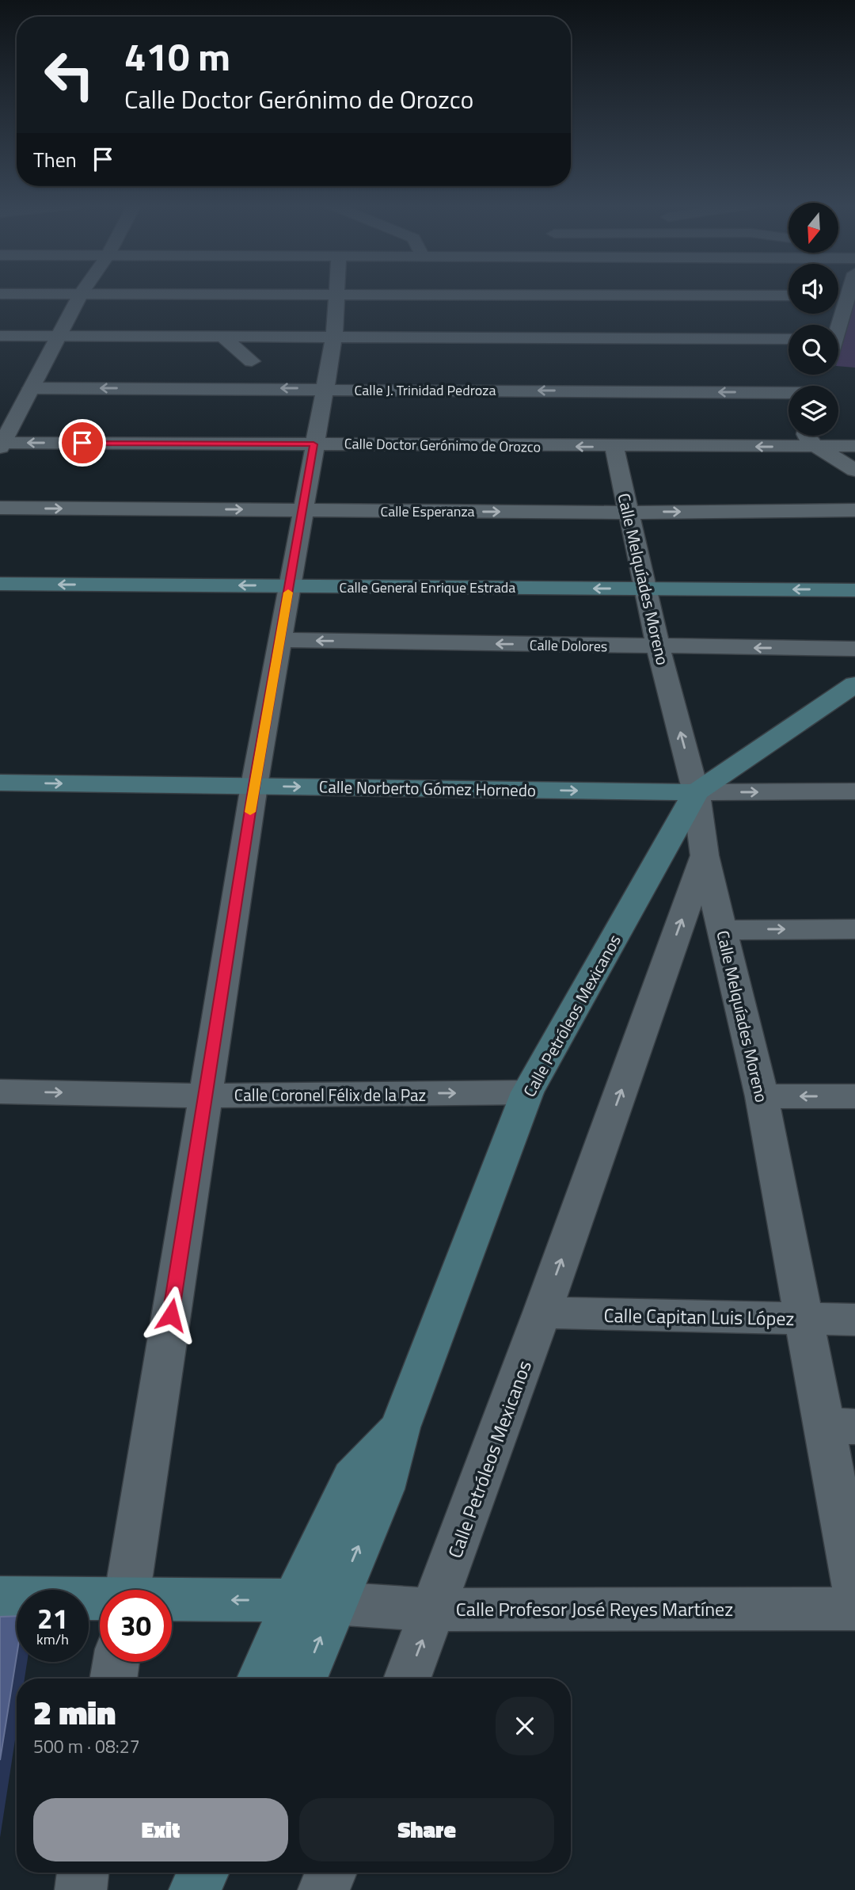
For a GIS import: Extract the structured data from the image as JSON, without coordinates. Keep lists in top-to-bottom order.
{
  "streets": {
    "main road": [
      "Calle General Enrique Estrada",
      "Calle Norberto Gómez Hornedo",
      "Calle Petróleos Mexicanos",
      "Calle Profesor José Reyes Martínez"
    ],
    "street": [
      "Calle J. Trinidad Pedroza",
      "Calle Doctor Gerónimo de Orozco",
      "Calle Esperanza",
      "Calle Melquíades Moreno",
      "Calle Dolores",
      "Calle Coronel Félix de la Paz",
      "Calle Capitan Luis López"
    ]
  },
  "crossings": [
    ["Calle Doctor Gerónimo de Orozco", "Calle Melquíades Moreno"],
    ["Calle Esperanza", "Calle Melquíades Moreno"],
    ["Calle Melquíades Moreno", "Calle General Enrique Estrada"],
    ["Calle Melquíades Moreno", "Calle Dolores"],
    ["Calle Melquíades Moreno", "Calle Norberto Gómez Hornedo"],
    ["Calle Melquíades Moreno", "Calle Petróleos Mexicanos"],
    ["Calle Melquíades Moreno", "Calle Capitan Luis López"],
    ["Calle Norberto Gómez Hornedo", "Calle Petróleos Mexicanos"],
    ["Calle Petróleos Mexicanos", "Calle Coronel Félix de la Paz"],
    ["Calle Petróleos Mexicanos", "Calle Capitan Luis López"],
    ["Calle Petróleos Mexicanos", "Calle Profesor José Reyes Martínez"]
  ],
  "one_way": [
    "Calle General Enrique Estrada",
    "Calle Dolores",
    "Calle Norberto Gómez Hornedo",
    "Calle Coronel Félix de la Paz"
  ],
  "north": "bottom",
  "page": {
    "turn": ["410 m", "Calle Doctor Gerónimo de Orozco"],
    "then": "Then",
    "speed": "21 km/h",
    "limit": "30",
    "heading": ["2 min", "500 m · 08:27"],
    "buttons": ["Exit", "Share"]
  }
}
